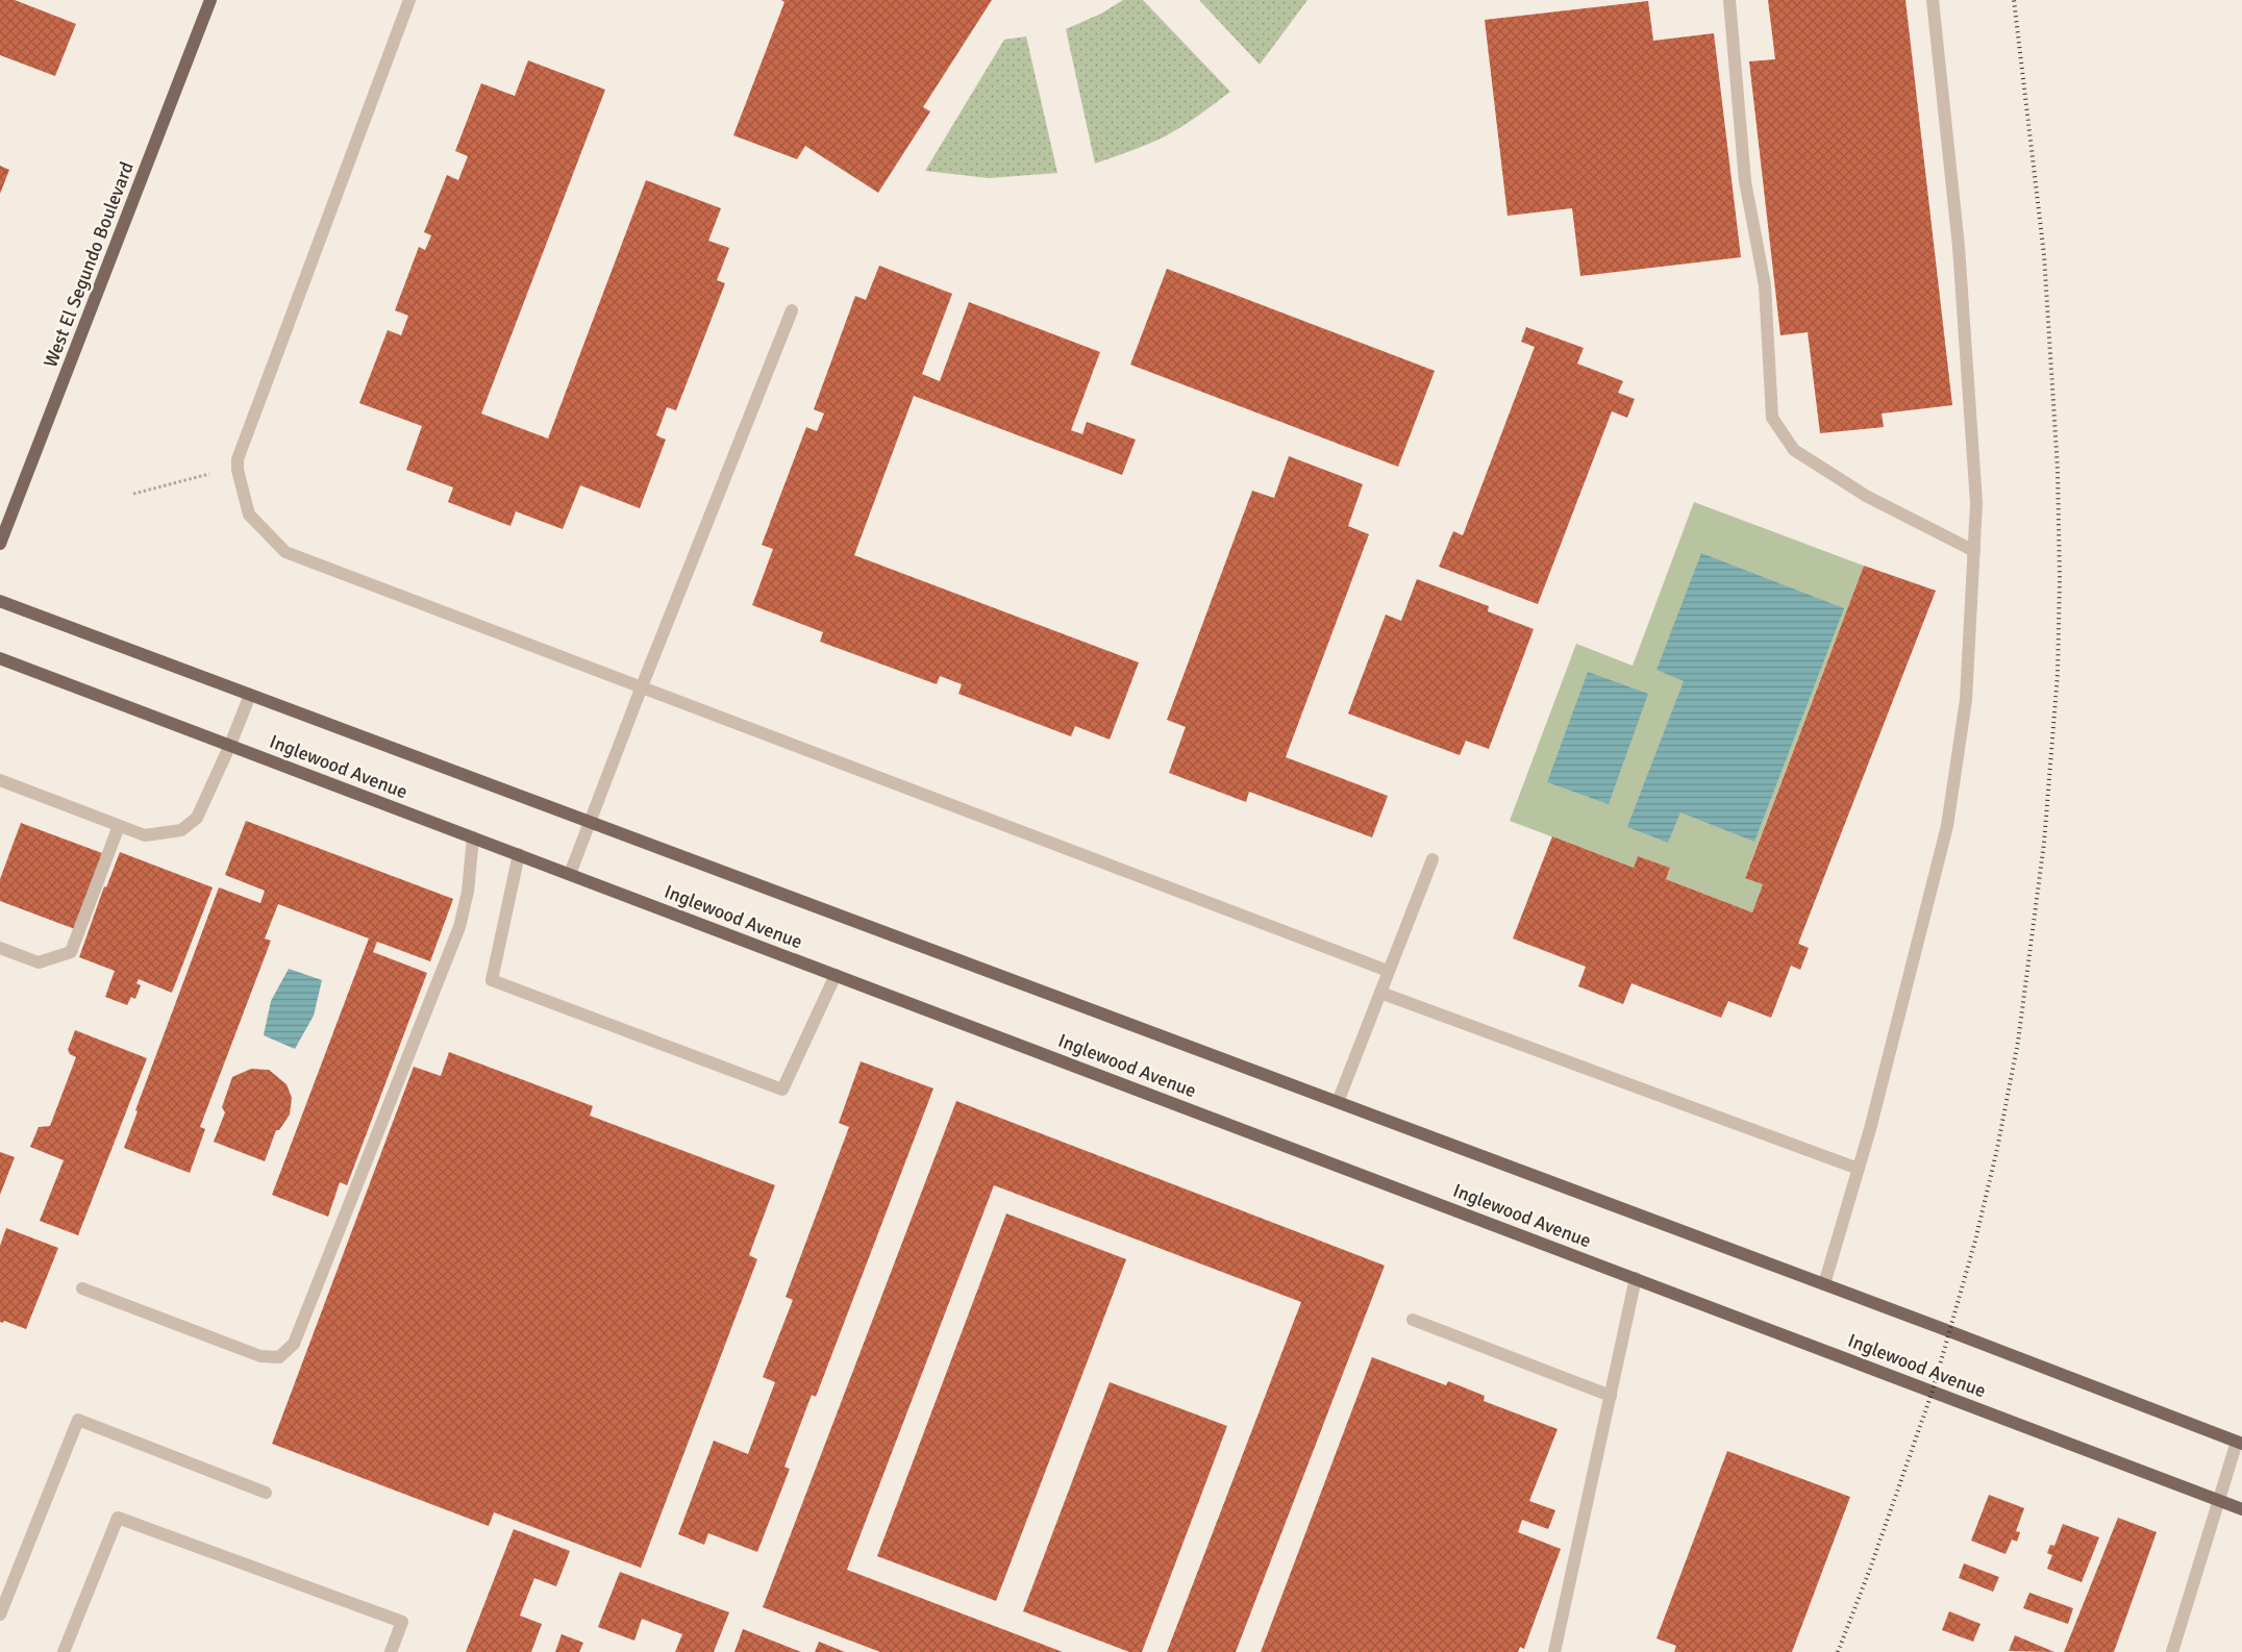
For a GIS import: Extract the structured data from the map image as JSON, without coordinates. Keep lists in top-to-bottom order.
{
  "streets": {
    "main road": ["West El Segundo Boulevard", "Inglewood Avenue"]
  }
}
